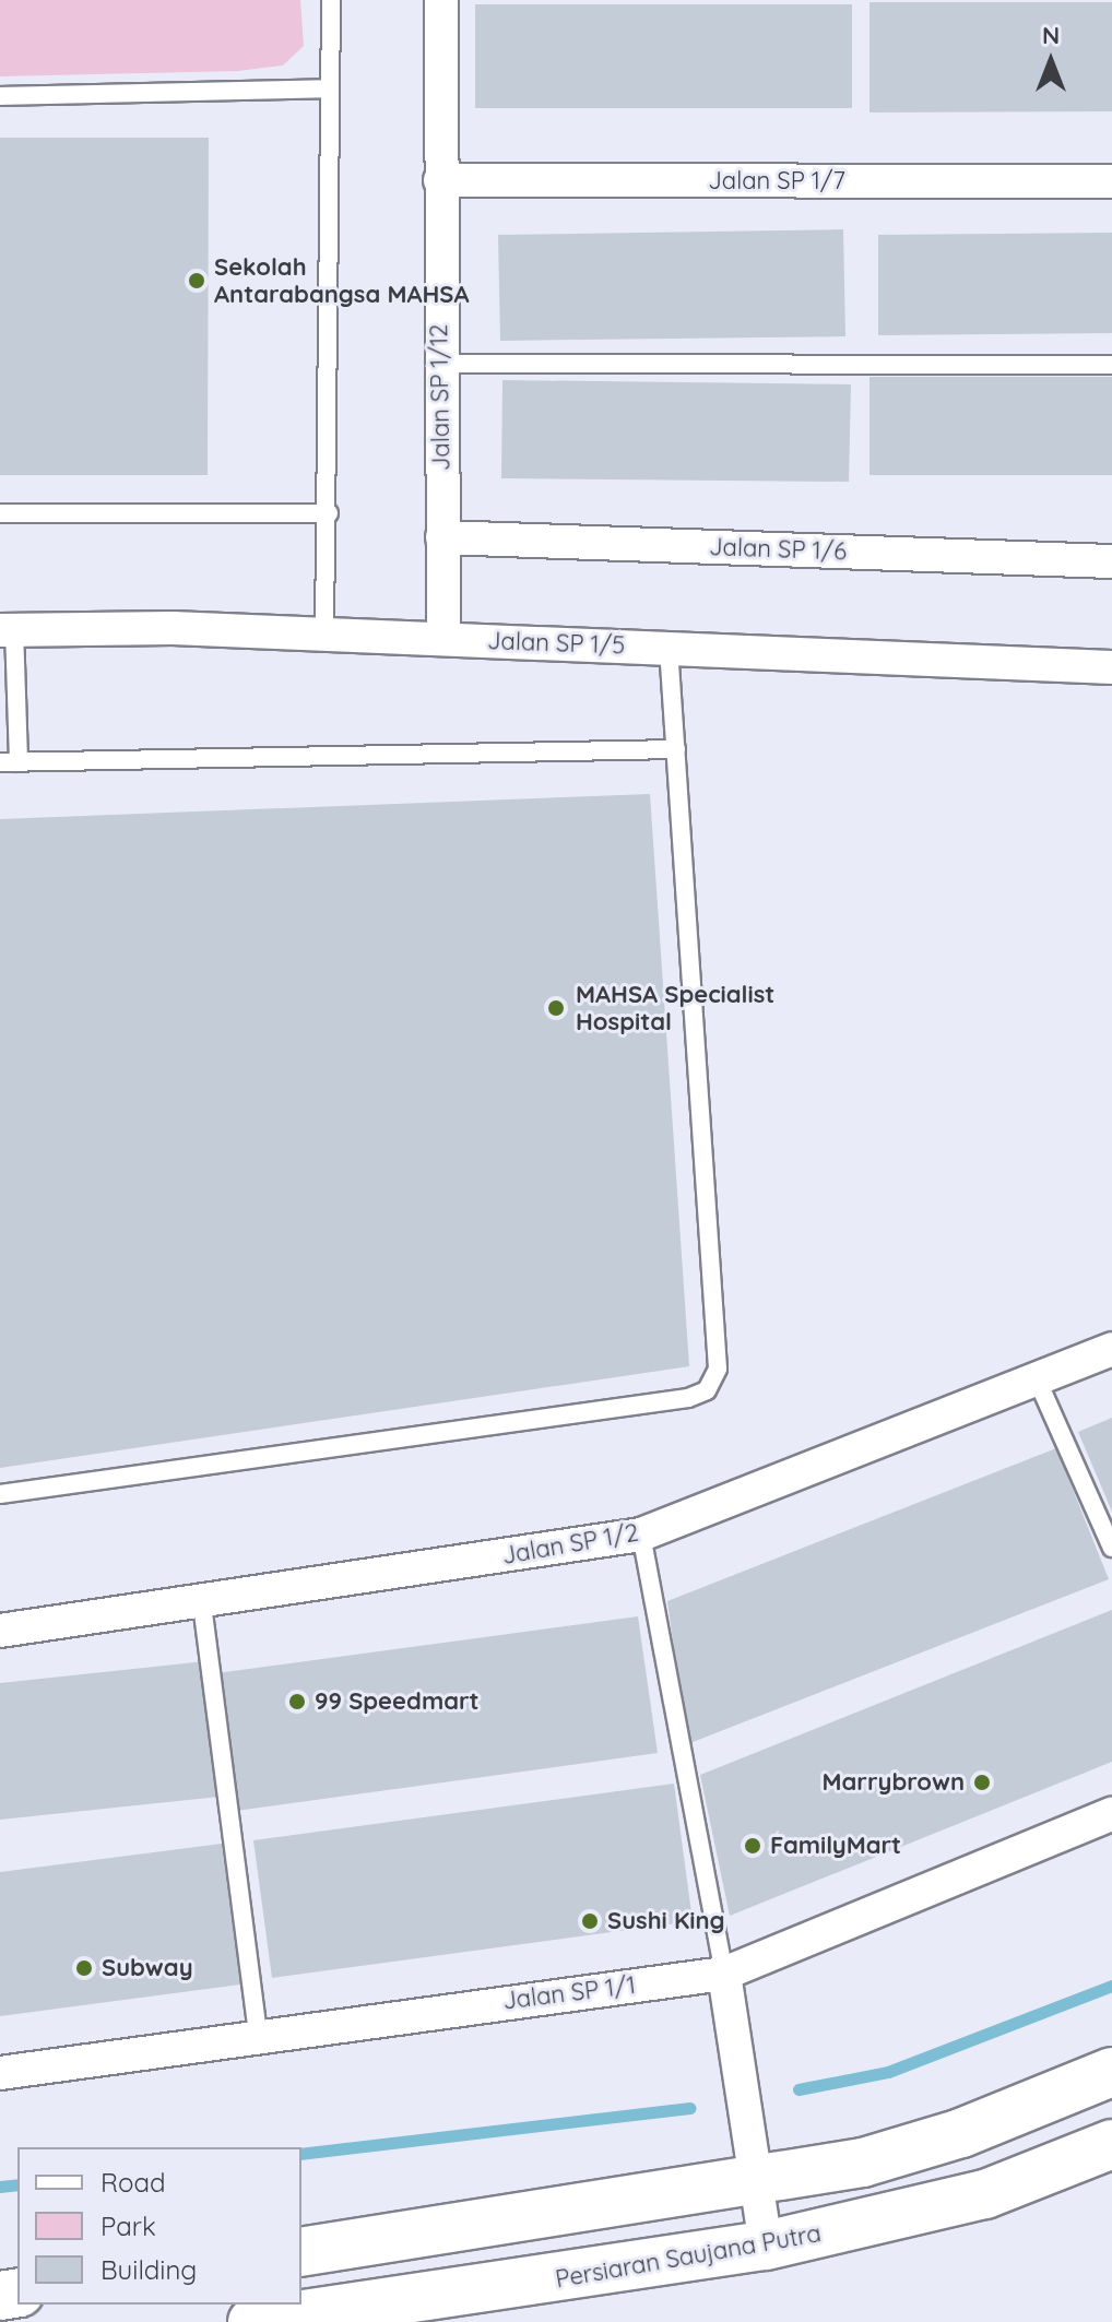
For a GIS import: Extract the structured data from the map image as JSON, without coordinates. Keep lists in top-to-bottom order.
{
  "streets": {
    "main road": ["Persiaran Saujana Putra"],
    "street": [
      "Jalan SP 1/7",
      "Jalan SP 1/12",
      "Jalan SP 1/6",
      "Jalan SP 1/5",
      "Jalan SP 1/2",
      "Jalan SP 1/1"
    ]
  },
  "crossings": [
    ["Jalan SP 1/7", "Jalan SP 1/12"],
    ["Jalan SP 1/12", "Jalan SP 1/6"],
    ["Jalan SP 1/12", "Jalan SP 1/5"]
  ],
  "places": [
    "Sekolah Antarabangsa MAHSA",
    "MAHSA Specialist Hospital",
    "99 Speedmart",
    "Marrybrown",
    "FamilyMart",
    "Sushi King",
    "Subway"
  ],
  "legend": ["Road", "Park", "Building"],
  "north": "top"
}
